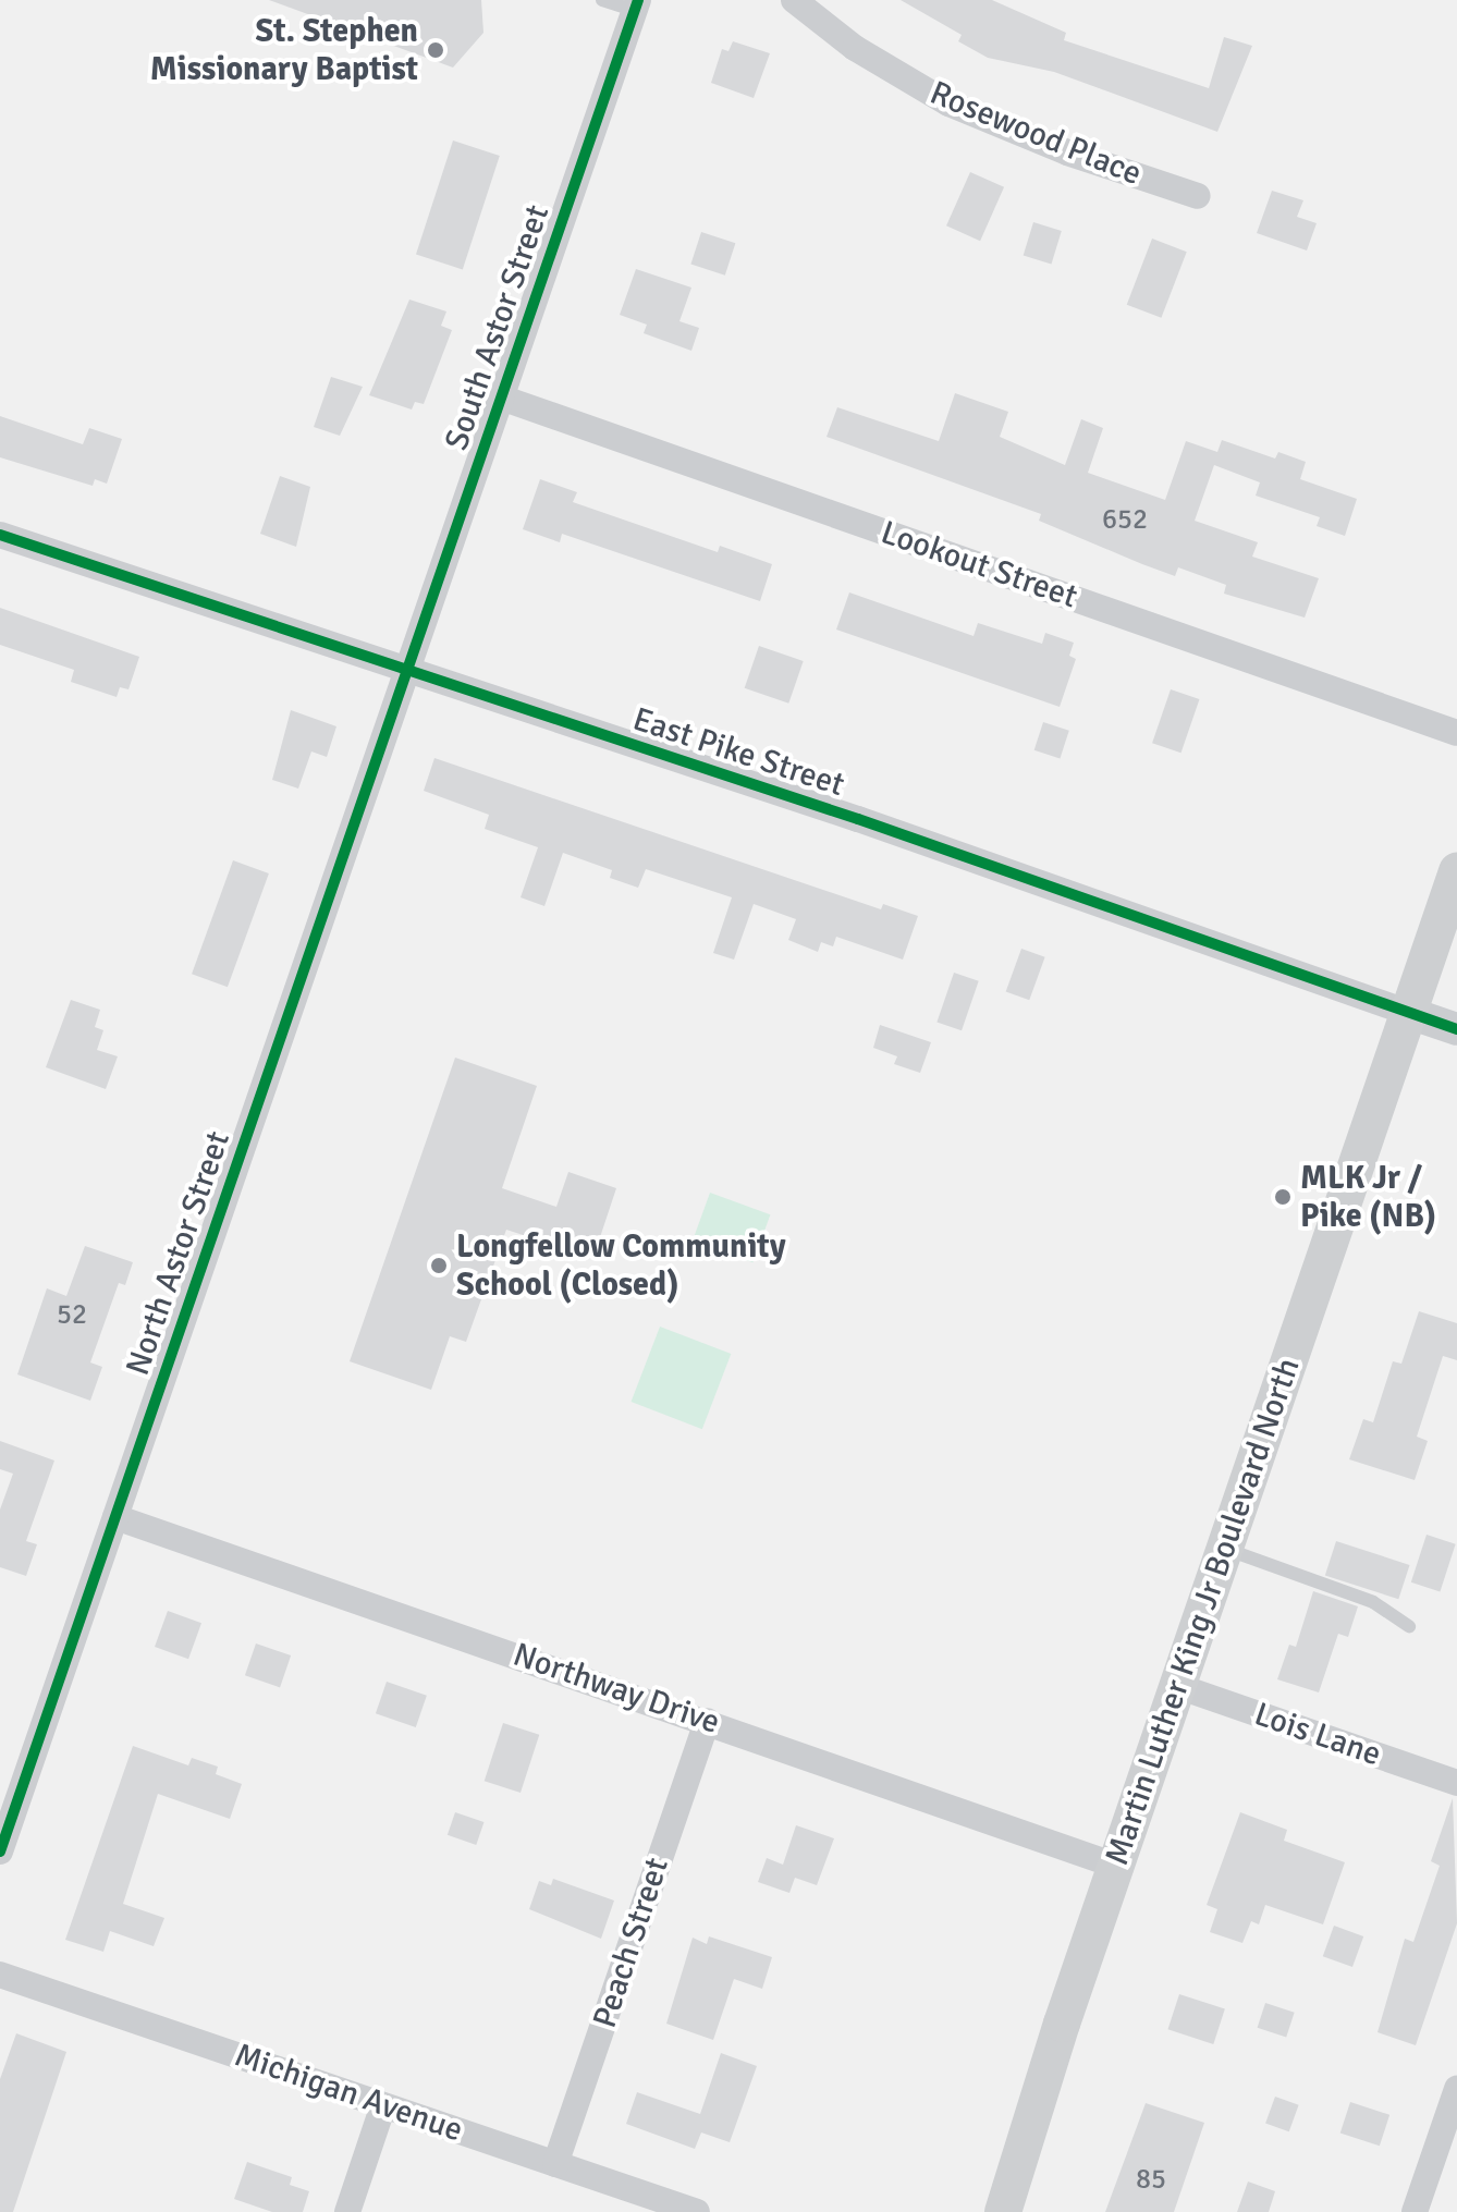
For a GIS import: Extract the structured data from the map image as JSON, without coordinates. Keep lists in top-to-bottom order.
{
  "streets": {
    "main road": ["Martin Luther King Jr Boulevard North"],
    "street": [
      "Rosewood Place",
      "South Astor Street",
      "Lookout Street",
      "East Pike Street",
      "North Astor Street",
      "Northway Drive",
      "Lois Lane",
      "Peach Street",
      "Michigan Avenue"
    ]
  },
  "crossings": [
    ["South Astor Street", "Lookout Street"],
    ["South Astor Street", "East Pike Street"],
    ["South Astor Street", "North Astor Street"],
    ["East Pike Street", "North Astor Street"],
    ["East Pike Street", "Martin Luther King Jr Boulevard North"],
    ["North Astor Street", "Northway Drive"],
    ["Martin Luther King Jr Boulevard North", "Northway Drive"],
    ["Martin Luther King Jr Boulevard North", "Lois Lane"],
    ["Northway Drive", "Peach Street"],
    ["Peach Street", "Michigan Avenue"]
  ],
  "places": ["St. Stephen Missionary Baptist", "MLK Jr / Pike (NB)", "Longfellow Community School (Closed)"],
  "house_numbers": ["652", "52", "85"]
}
